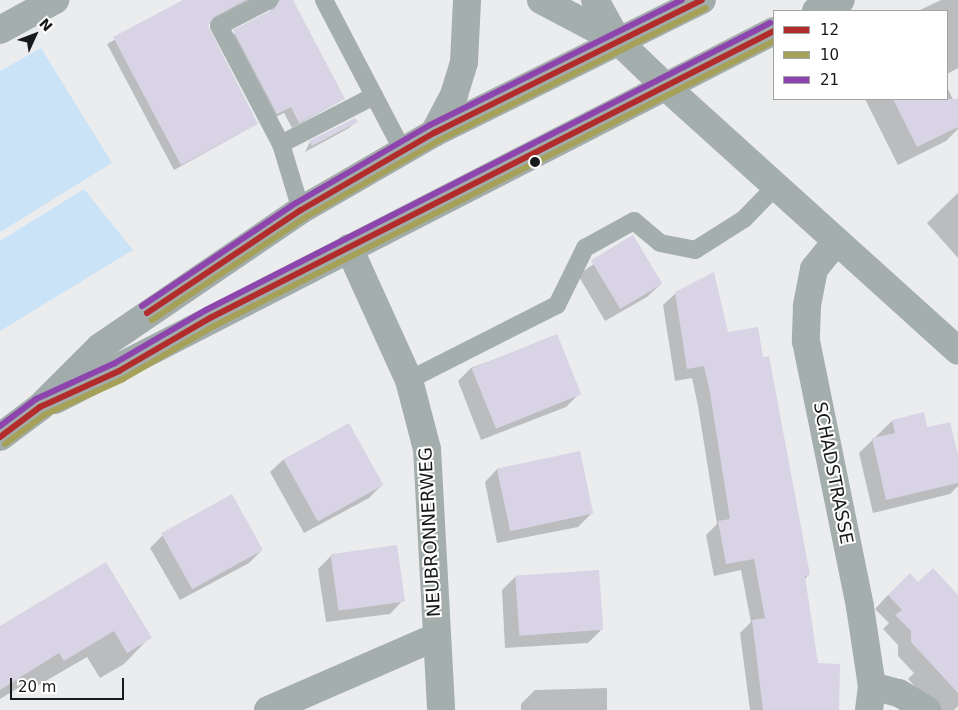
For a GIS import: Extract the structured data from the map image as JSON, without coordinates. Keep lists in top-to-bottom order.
{
  "streets": {
    "street": ["SCHADSTRASSE", "NEUBRONNERWEG"]
  },
  "lines": ["transit line 12", "transit line 21", "transit line 10"],
  "legend": ["12", "10", "21"],
  "scale_bar": "20 m",
  "north": "top right"
}
